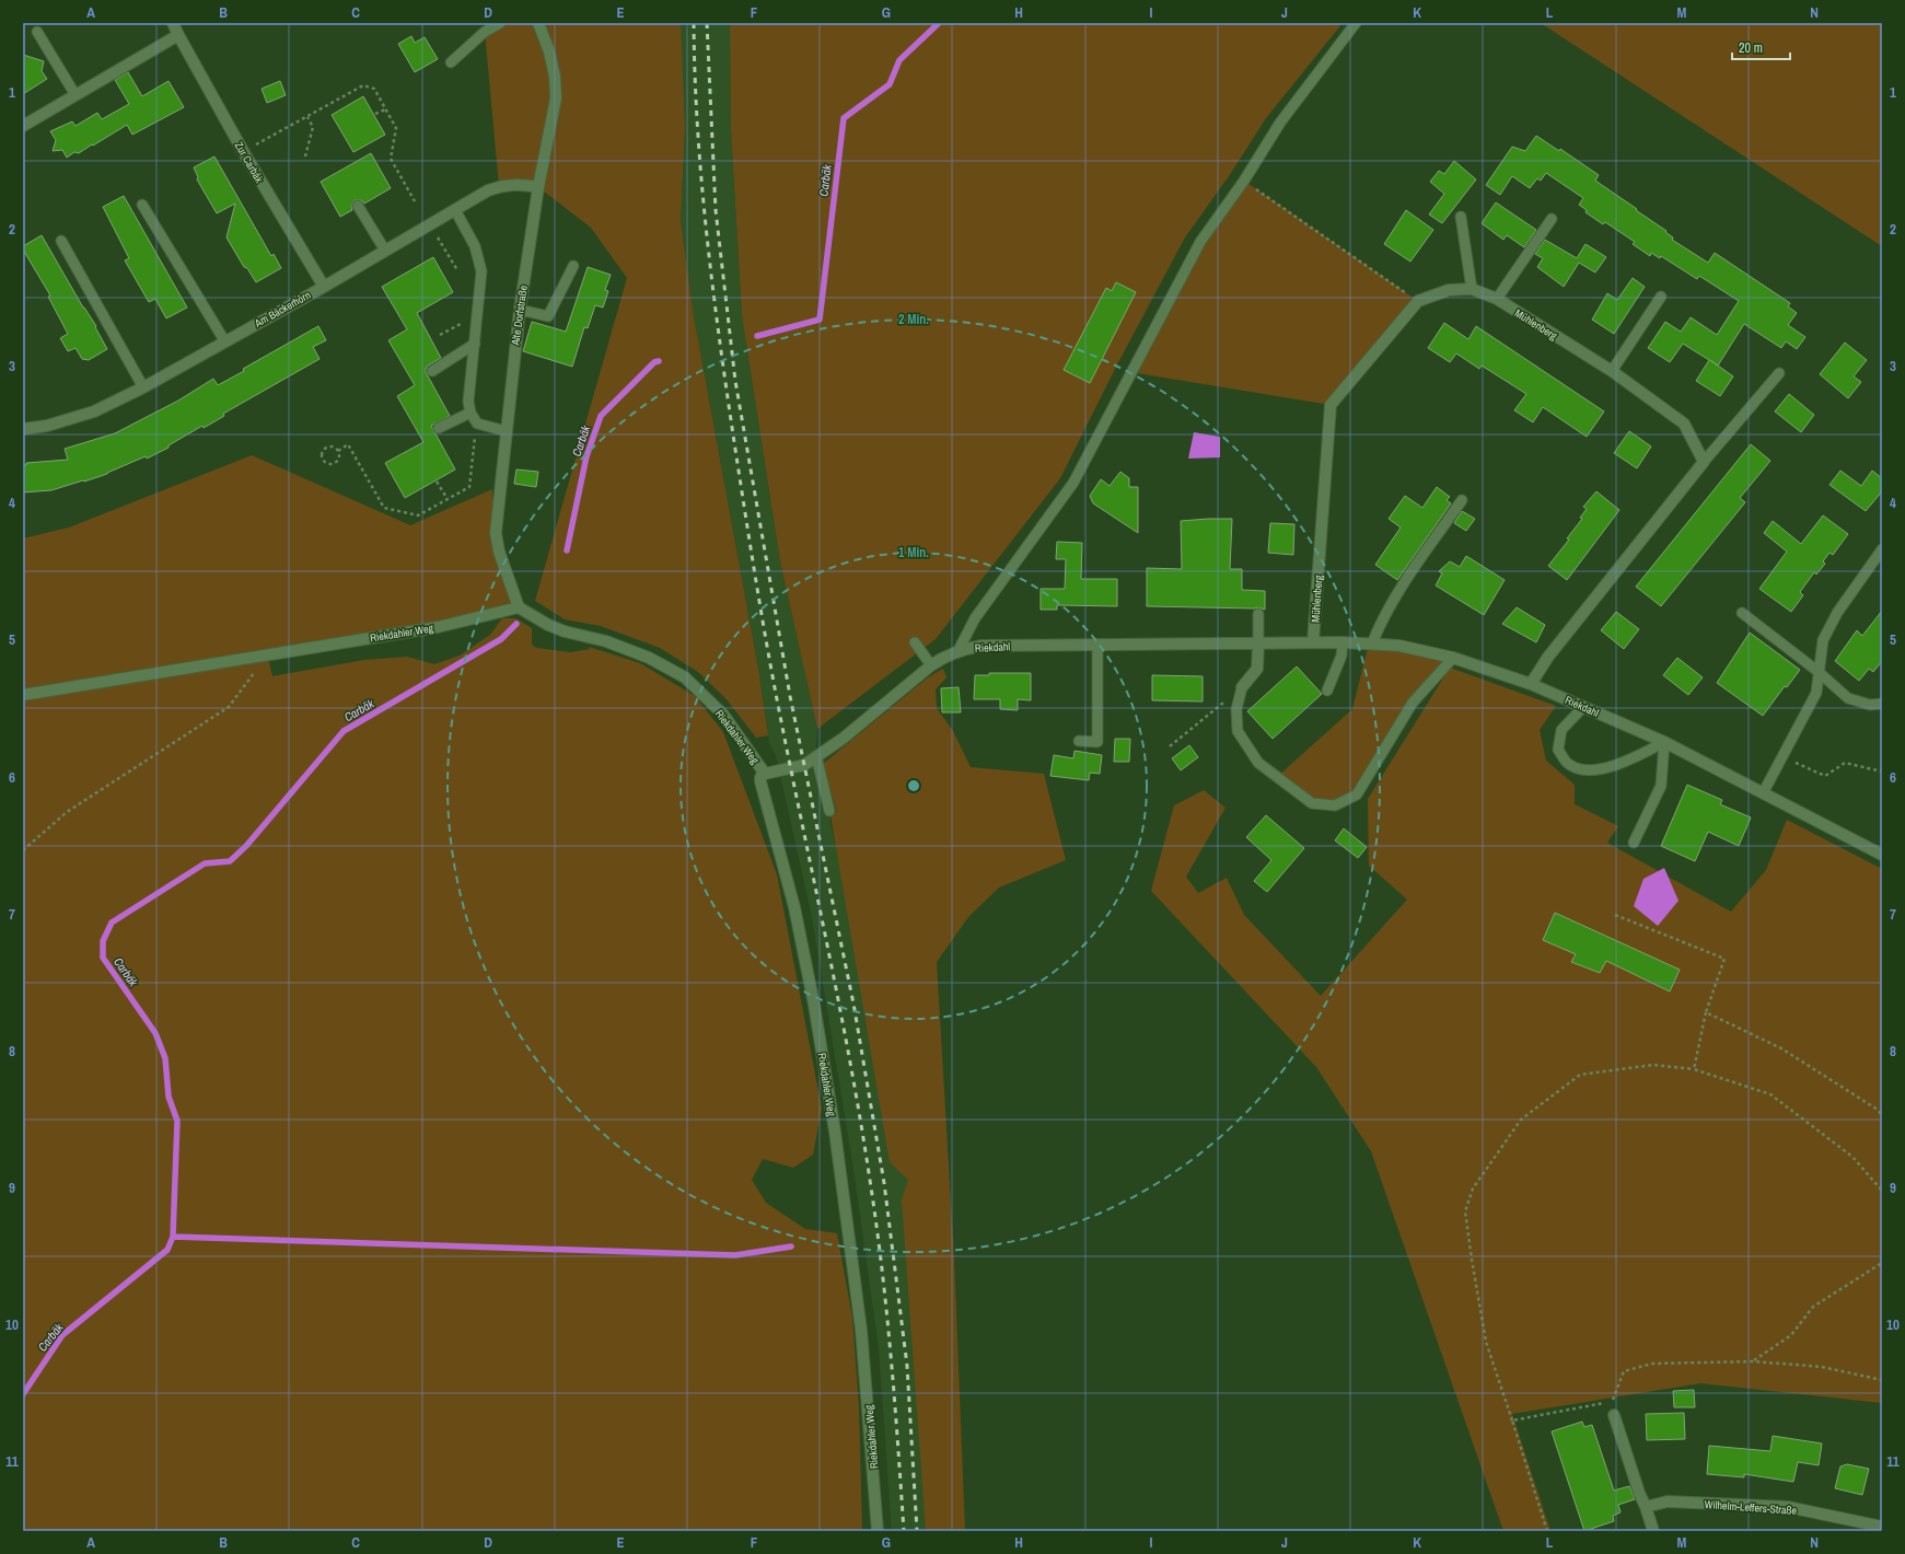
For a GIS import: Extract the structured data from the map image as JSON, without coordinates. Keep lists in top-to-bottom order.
{
  "streets": {
    "street": [
      "Zur Carbäk",
      "Am Bäckerhörn",
      "Alte Dorfstraße",
      "Mühlenberg",
      "Riekdahler Weg",
      "Riekdahl",
      "Wilhelm-Leffers-Straße"
    ]
  },
  "crossings": [
    ["Zur Carbäk", "Am Bäckerhörn"],
    ["Am Bäckerhörn", "Alte Dorfstraße"],
    ["Alte Dorfstraße", "Riekdahler Weg"],
    ["Mühlenberg", "Riekdahl"],
    ["Riekdahler Weg", "Riekdahl"]
  ],
  "water": ["Carbäk"],
  "scale_bar": "20 m",
  "grid": {
    "columns": [
      "A",
      "B",
      "C",
      "D",
      "E",
      "F",
      "G",
      "H",
      "I",
      "J",
      "K",
      "L",
      "M",
      "N"
    ],
    "rows": [
      "1",
      "2",
      "3",
      "4",
      "5",
      "6",
      "7",
      "8",
      "9",
      "10",
      "11"
    ]
  },
  "rings": ["2 Min.", "1 Min."]
}
